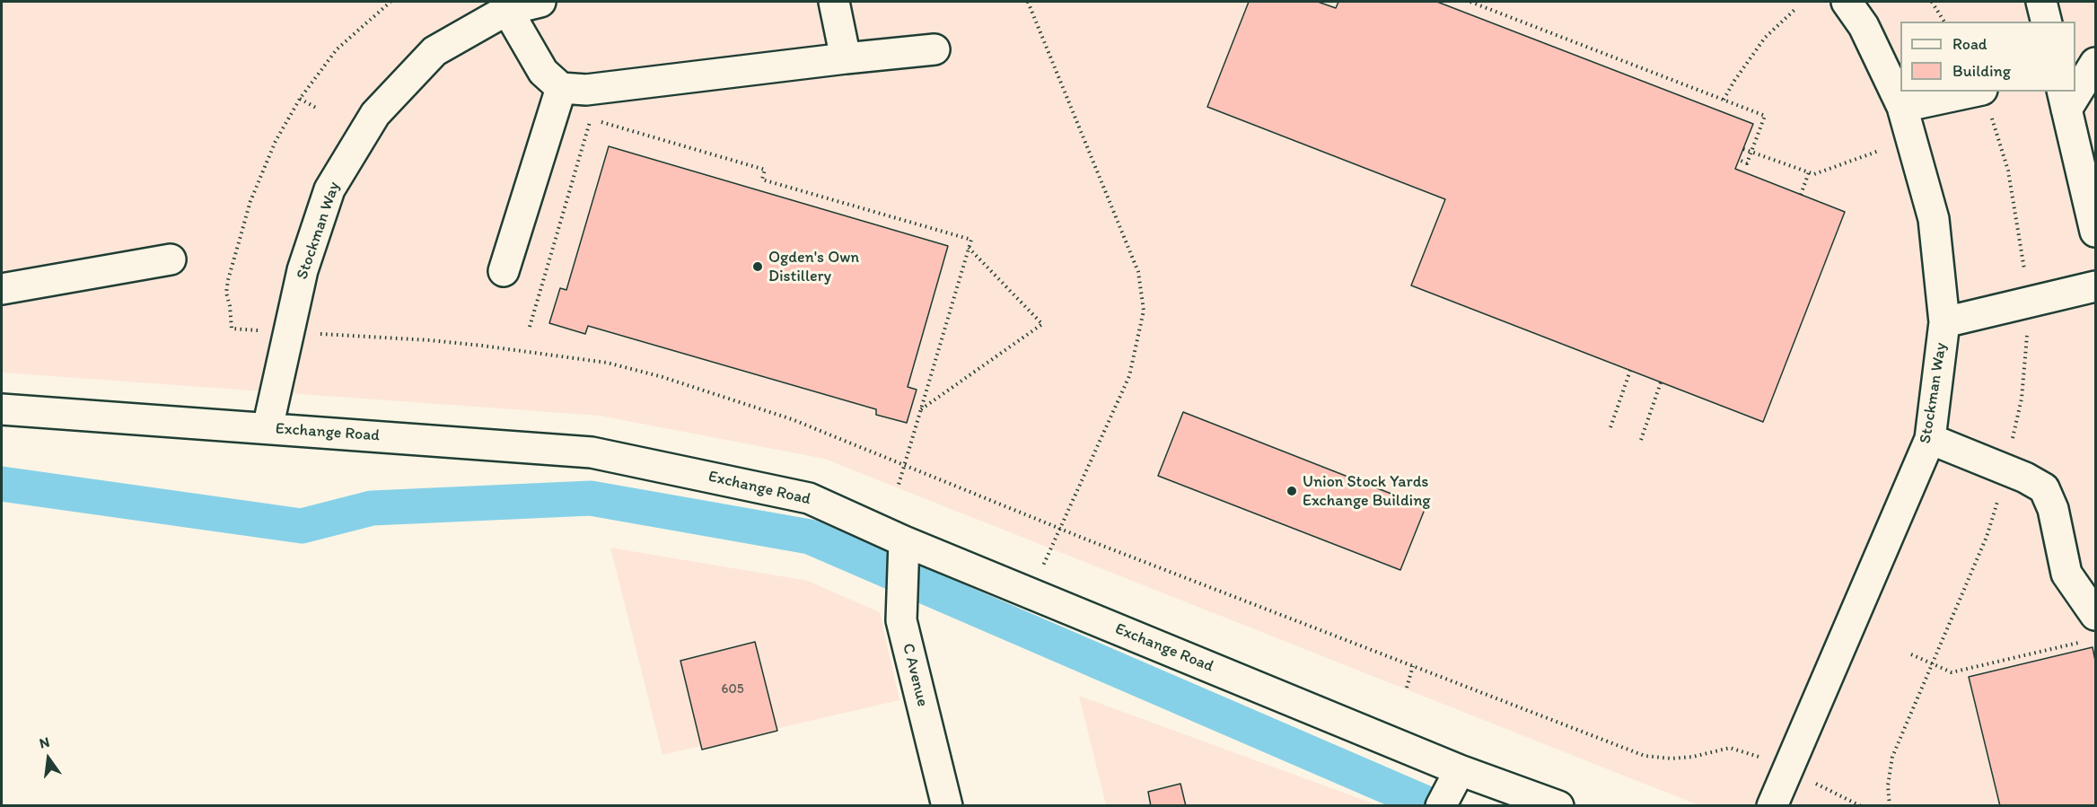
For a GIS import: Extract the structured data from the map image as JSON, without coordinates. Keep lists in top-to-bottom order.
{
  "streets": {
    "street": ["Stockman Way", "Exchange Road", "C Avenue"]
  },
  "crossings": [
    ["Stockman Way", "Exchange Road"],
    ["Exchange Road", "C Avenue"]
  ],
  "places": ["Ogden's Own Distillery", "Union Stock Yards Exchange Building"],
  "house_numbers": ["605"],
  "legend": ["Road", "Building"],
  "north": "top"
}
